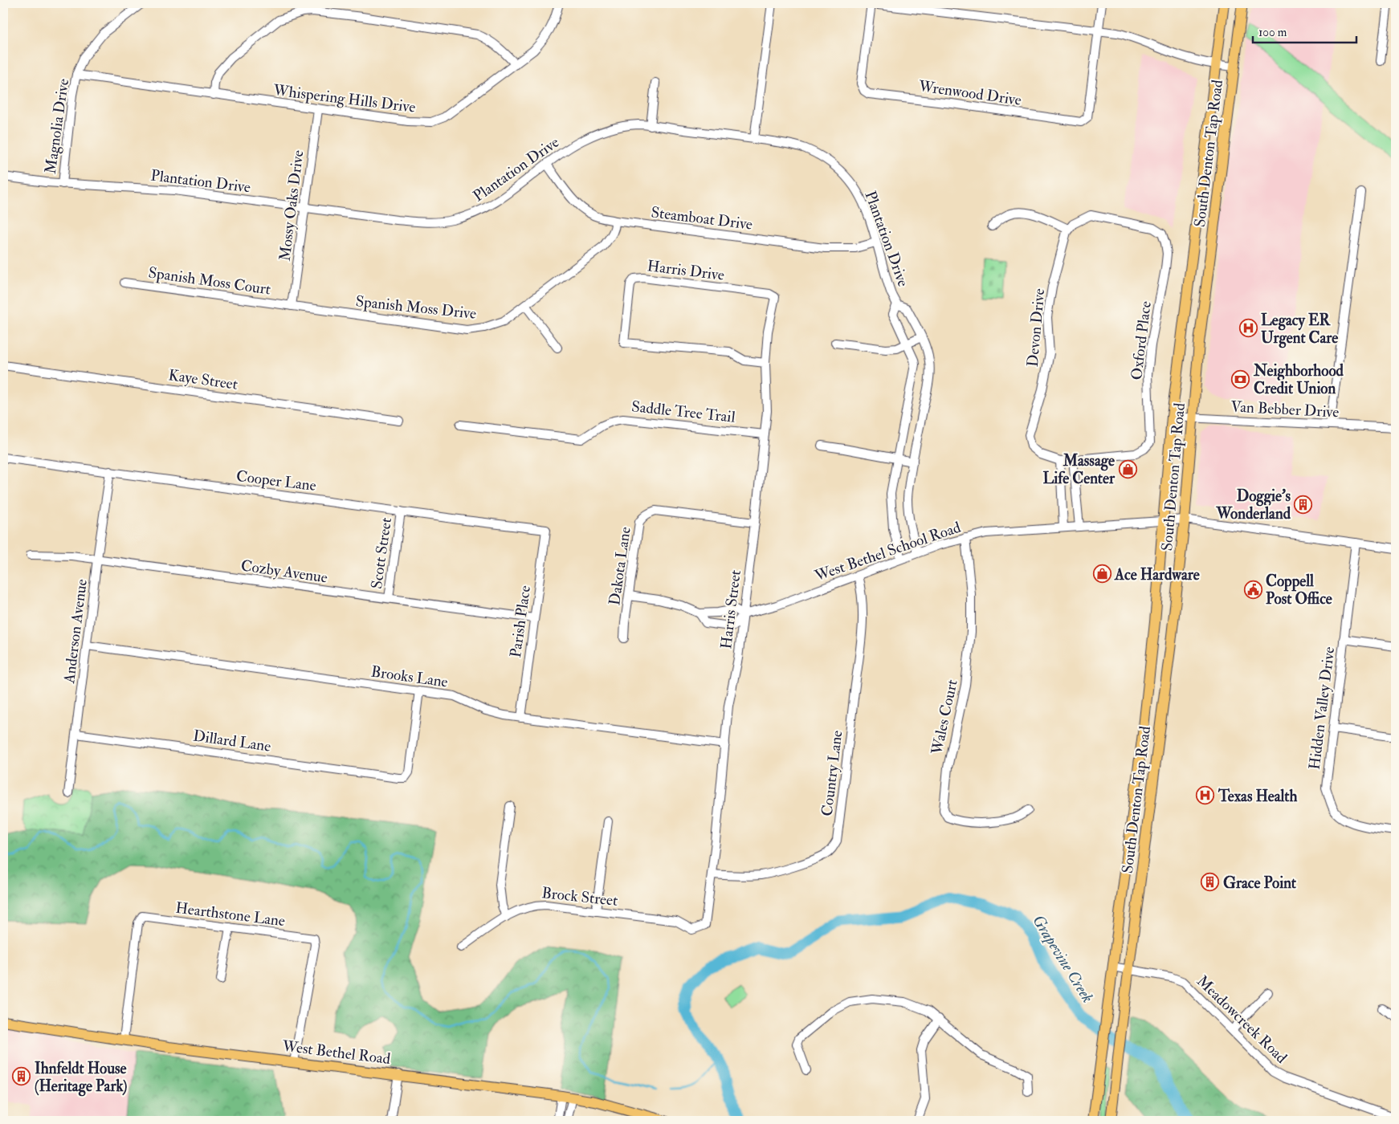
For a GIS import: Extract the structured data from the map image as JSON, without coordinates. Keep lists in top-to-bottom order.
{
  "streets": {
    "main road": ["South Denton Tap Road", "West Bethel Road"],
    "street": [
      "Wrenwood Drive",
      "Whispering Hills Drive",
      "Magnolia Drive",
      "Plantation Drive",
      "Mossy Oaks Drive",
      "Steamboat Drive",
      "Harris Drive",
      "Spanish Moss Court",
      "Spanish Moss Drive",
      "Devon Drive",
      "Oxford Place",
      "Kaye Street",
      "Van Bebber Drive",
      "Saddle Tree Trail",
      "Cooper Lane",
      "West Bethel School Road",
      "Scott Street",
      "Dakota Lane",
      "Cozby Avenue",
      "Harris Street",
      "Parish Place",
      "Anderson Avenue",
      "Brooks Lane",
      "Hidden Valley Drive",
      "Wales Court",
      "Dillard Lane",
      "Country Lane",
      "Brock Street",
      "Hearthstone Lane",
      "Meadowcreek Road"
    ]
  },
  "crossings": [
    ["Whispering Hills Drive", "Magnolia Drive"],
    ["Whispering Hills Drive", "Mossy Oaks Drive"],
    ["Magnolia Drive", "Plantation Drive"],
    ["South Denton Tap Road", "Van Bebber Drive"],
    ["South Denton Tap Road", "West Bethel School Road"],
    ["South Denton Tap Road", "Meadowcreek Road"],
    ["Plantation Drive", "Mossy Oaks Drive"],
    ["Plantation Drive", "Steamboat Drive"],
    ["Plantation Drive", "West Bethel School Road"],
    ["Mossy Oaks Drive", "Spanish Moss Court"],
    ["Mossy Oaks Drive", "Spanish Moss Drive"],
    ["Steamboat Drive", "Spanish Moss Drive"],
    ["Harris Drive", "Harris Street"],
    ["Spanish Moss Court", "Spanish Moss Drive"],
    ["Devon Drive", "Oxford Place"],
    ["Saddle Tree Trail", "Harris Street"],
    ["Cooper Lane", "Scott Street"],
    ["Cooper Lane", "Parish Place"],
    ["Cooper Lane", "Anderson Avenue"],
    ["West Bethel School Road", "Harris Street"],
    ["West Bethel School Road", "Hidden Valley Drive"],
    ["West Bethel School Road", "Wales Court"],
    ["West Bethel School Road", "Country Lane"],
    ["Scott Street", "Cozby Avenue"],
    ["Dakota Lane", "Harris Street"],
    ["Cozby Avenue", "Parish Place"],
    ["Cozby Avenue", "Anderson Avenue"],
    ["Harris Street", "Brooks Lane"],
    ["Harris Street", "Country Lane"],
    ["Harris Street", "Brock Street"],
    ["Parish Place", "Brooks Lane"],
    ["Anderson Avenue", "Brooks Lane"],
    ["Anderson Avenue", "Dillard Lane"],
    ["Brooks Lane", "Dillard Lane"],
    ["Hearthstone Lane", "West Bethel Road"]
  ],
  "water": ["Grapevine Creek"],
  "places": {
    "hospital": ["Legacy ER Urgent Care", "Texas Health"],
    "bank": ["Neighborhood Credit Union"],
    "shop": ["Massage Life Center", "Ace Hardware"],
    "building": ["Doggie's Wonderland", "Grace Point", "Ihnfeldt House (Heritage Park)"],
    "public building": ["Coppell Post Office"]
  },
  "scale_bar": "100 m"
}
